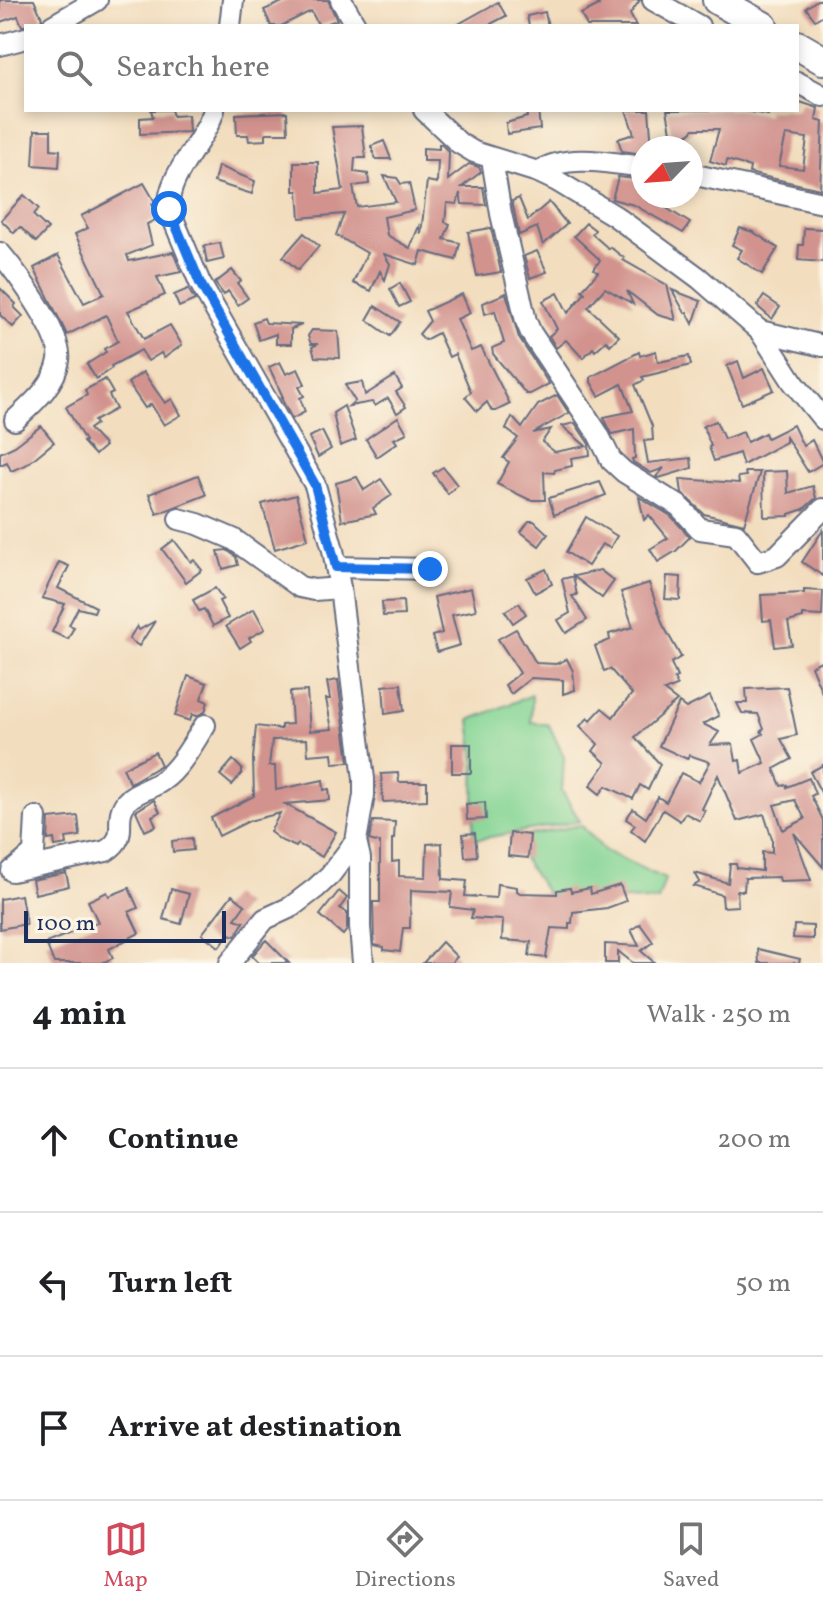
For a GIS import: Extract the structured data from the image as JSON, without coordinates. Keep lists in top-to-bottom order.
{
  "scale_bar": "100 m",
  "north": "bottom left",
  "page": {
    "search": "Search here",
    "scale": "100 m",
    "heading": ["4 min", "Walk · 250 m"],
    "list": [
      ["Continue", "200 m"],
      ["Turn left", "50 m"],
      "Arrive at destination"
    ],
    "nav": ["Map", "Directions", "Saved"]
  }
}
